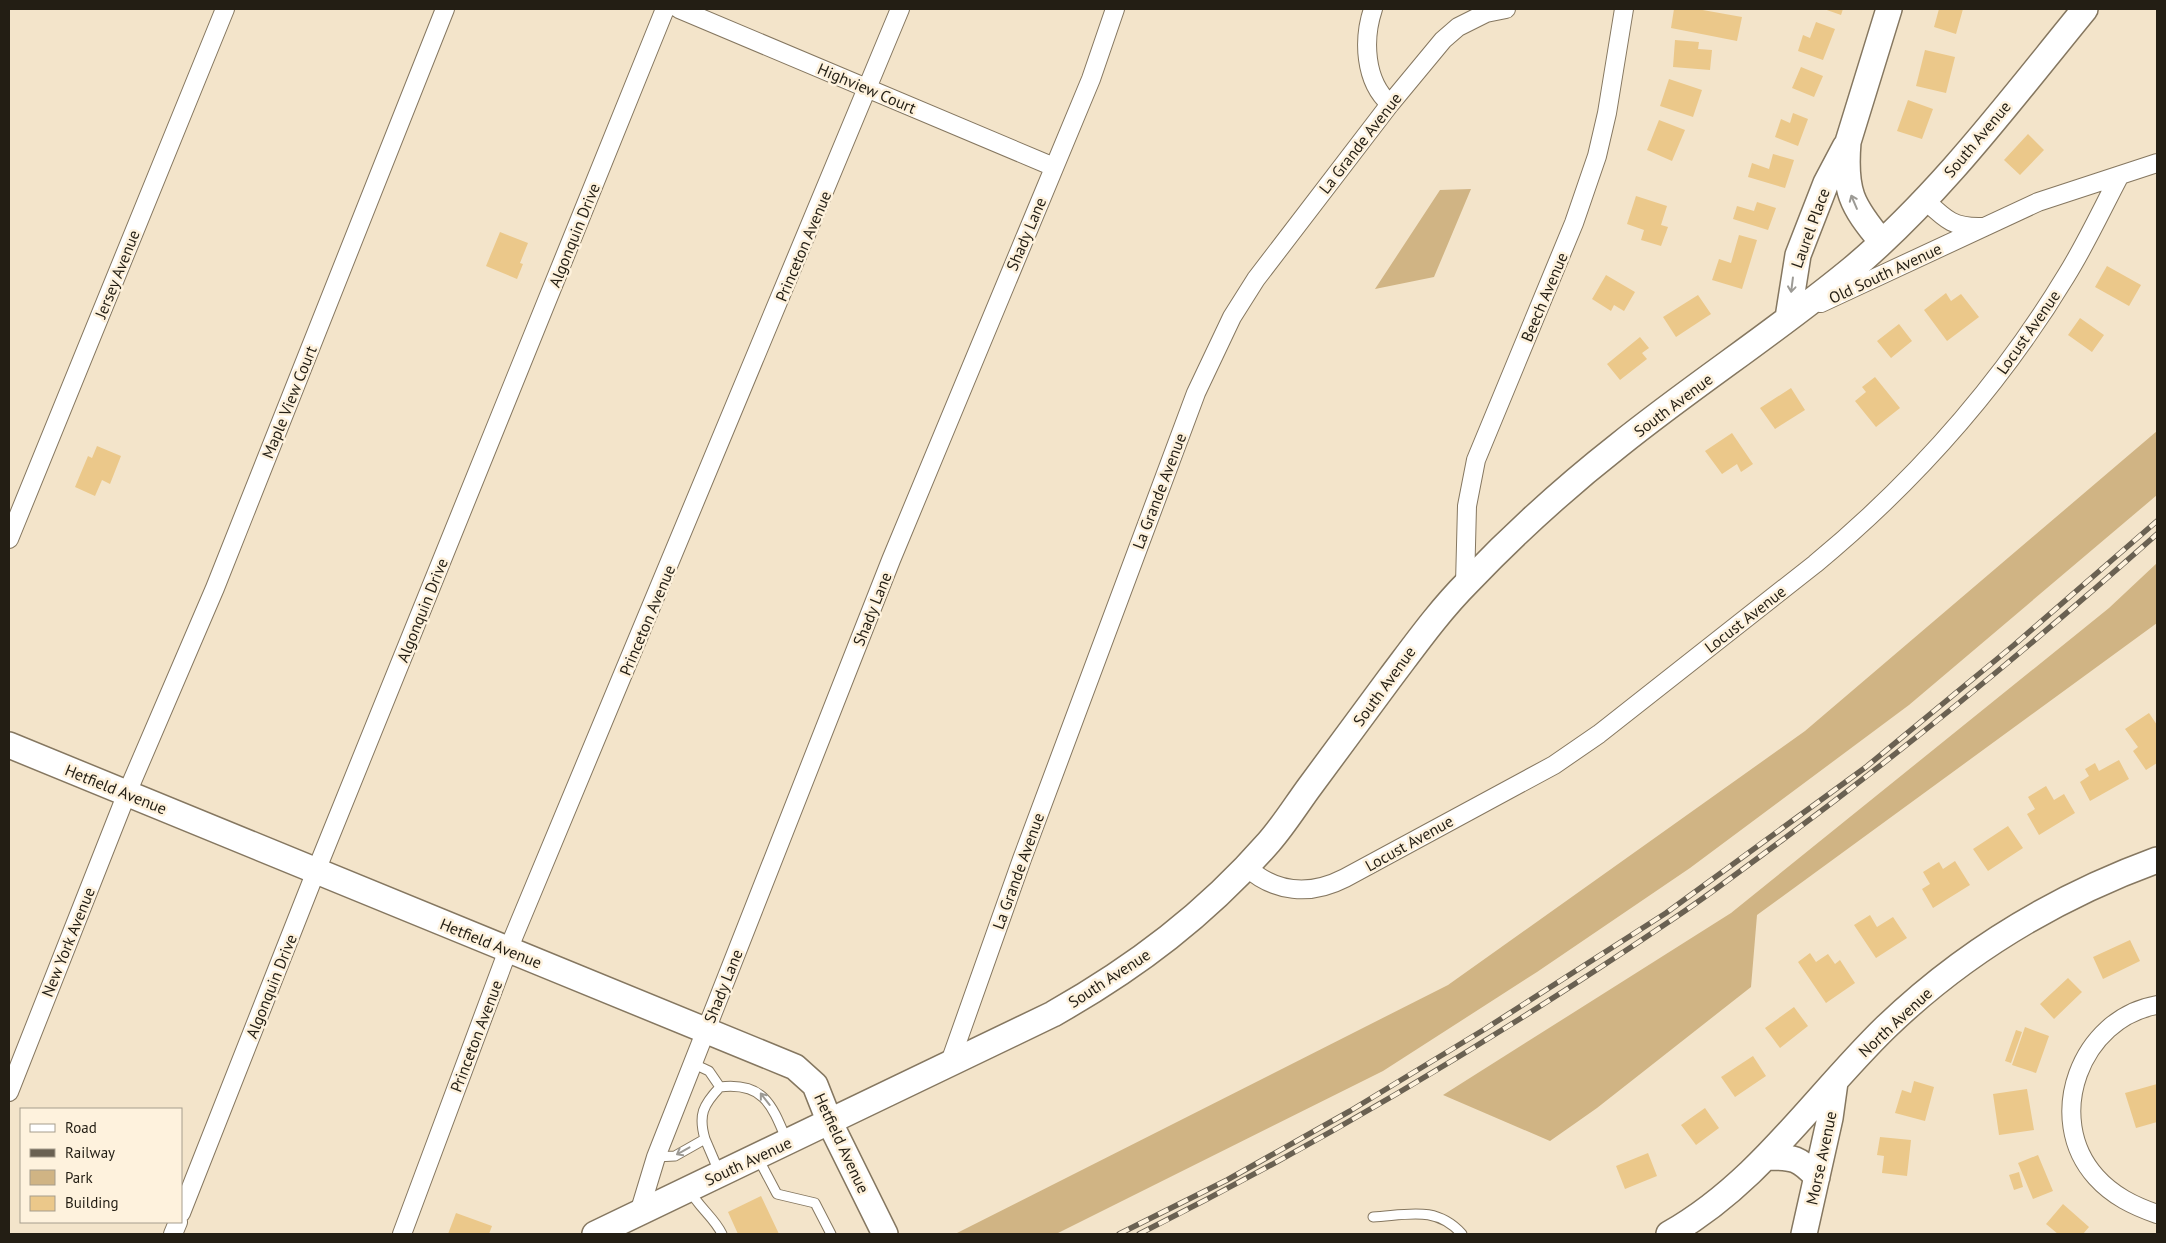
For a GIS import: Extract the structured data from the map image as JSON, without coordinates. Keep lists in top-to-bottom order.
{
  "streets": {
    "main road": [
      "South Avenue",
      "Laurel Place",
      "Hetfield Avenue",
      "North Avenue",
      "Morse Avenue"
    ],
    "street": [
      "Highview Court",
      "La Grande Avenue",
      "Shady Lane",
      "Algonquin Drive",
      "Princeton Avenue",
      "Old South Avenue",
      "Jersey Avenue",
      "Beech Avenue",
      "Locust Avenue",
      "Maple View Court",
      "New York Avenue"
    ]
  },
  "crossings": [
    ["Highview Court", "Shady Lane"],
    ["Highview Court", "Princeton Avenue"],
    ["South Avenue", "La Grande Avenue"],
    ["South Avenue", "Laurel Place"],
    ["South Avenue", "Shady Lane"],
    ["South Avenue", "Old South Avenue"],
    ["South Avenue", "Beech Avenue"],
    ["South Avenue", "Locust Avenue"],
    ["South Avenue", "Hetfield Avenue"],
    ["Laurel Place", "Old South Avenue"],
    ["Shady Lane", "Hetfield Avenue"],
    ["Algonquin Drive", "Hetfield Avenue"],
    ["Princeton Avenue", "Hetfield Avenue"],
    ["Old South Avenue", "Locust Avenue"],
    ["Maple View Court", "Hetfield Avenue"],
    ["Maple View Court", "New York Avenue"],
    ["Hetfield Avenue", "New York Avenue"],
    ["North Avenue", "Morse Avenue"]
  ],
  "legend": [
    "Road",
    "Railway",
    "Park",
    "Building"
  ]
}
